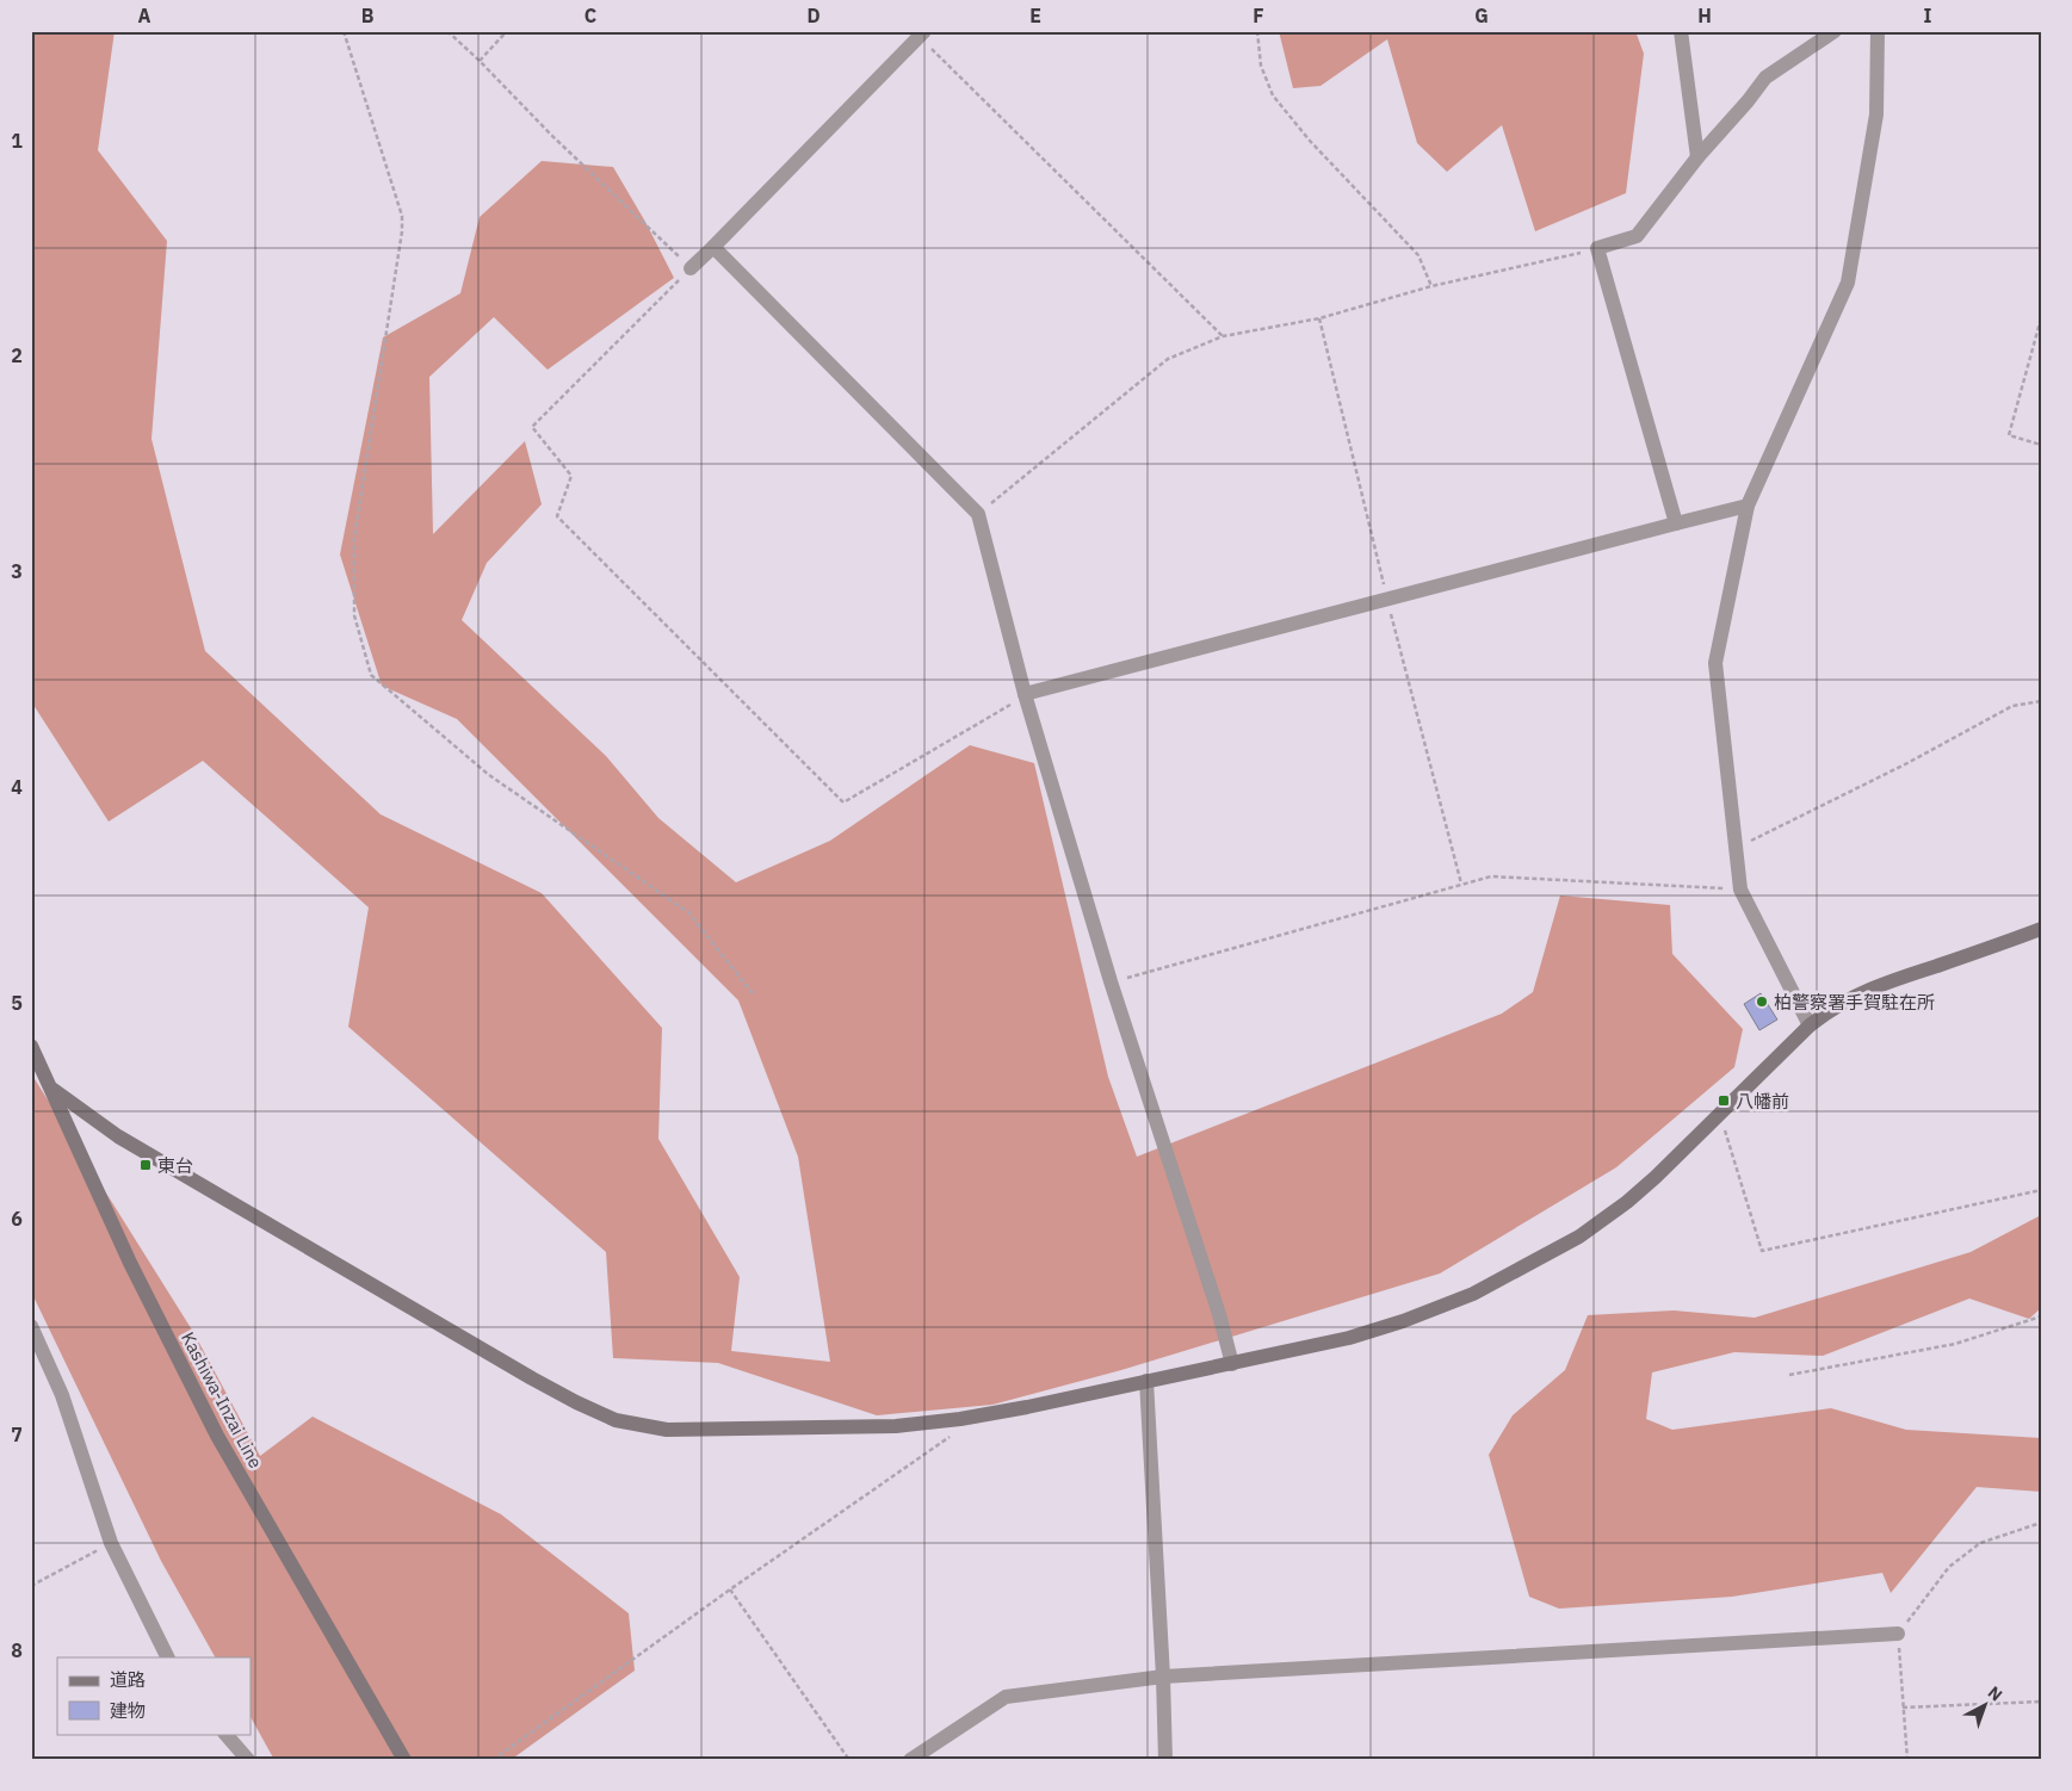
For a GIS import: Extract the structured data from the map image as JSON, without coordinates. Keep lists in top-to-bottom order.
{
  "streets": {
    "street": ["Kashiwa-Inzai Line"]
  },
  "places": {
    "other": ["柏警察署手賀駐在所"],
    "transit": ["八幡前", "東台"]
  },
  "legend": ["道路", "建物"],
  "north": "top right",
  "grid": {
    "columns": [
      "A",
      "B",
      "C",
      "D",
      "E",
      "F",
      "G",
      "H",
      "I"
    ],
    "rows": [
      "1",
      "2",
      "3",
      "4",
      "5",
      "6",
      "7",
      "8"
    ]
  }
}
